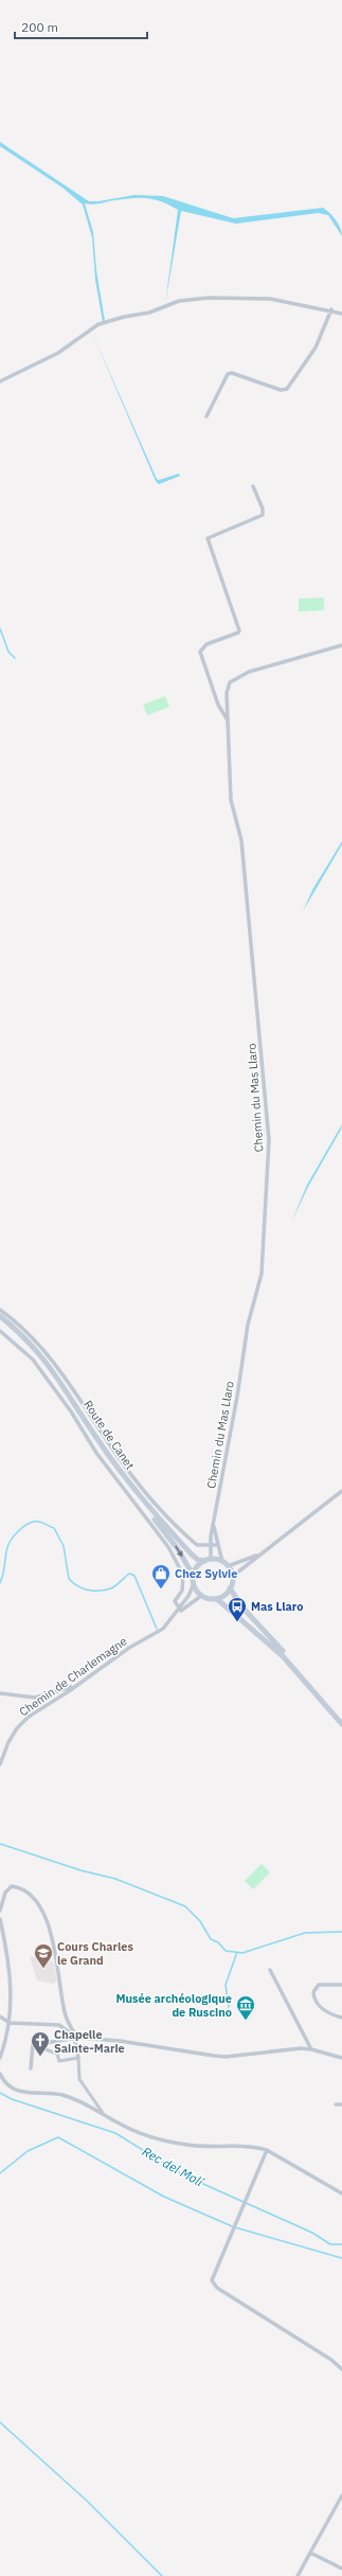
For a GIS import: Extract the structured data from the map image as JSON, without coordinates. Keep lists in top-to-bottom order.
{
  "streets": {
    "main road": ["Route de Canet"],
    "street": ["Chemin du Mas Llaro", "Chemin de Charlemagne"]
  },
  "crossings": [
    ["Chemin du Mas Llaro", "Route de Canet"],
    ["Chemin du Mas Llaro", "Chemin de Charlemagne"],
    ["Route de Canet", "Chemin de Charlemagne"]
  ],
  "water": ["Rec del Molí"],
  "places": {
    "shop": ["Chez Sylvie"],
    "bus stop": ["Mas Llaro"],
    "school or university": ["Cours Charles le Grand"],
    "museum": ["Musée archéologique de Ruscino"],
    "church": ["Chapelle Sainte-Marie"]
  },
  "scale_bar": "200 m"
}
